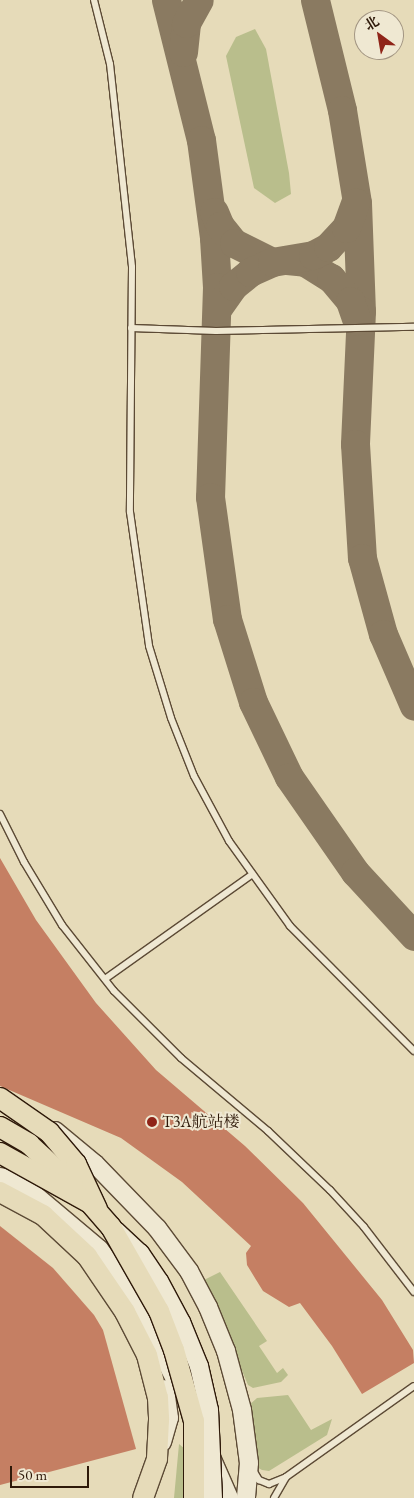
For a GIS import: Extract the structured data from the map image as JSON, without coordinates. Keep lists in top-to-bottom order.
{
  "places": ["T3A航站楼"],
  "scale_bar": "50 m",
  "north": "top left"
}
